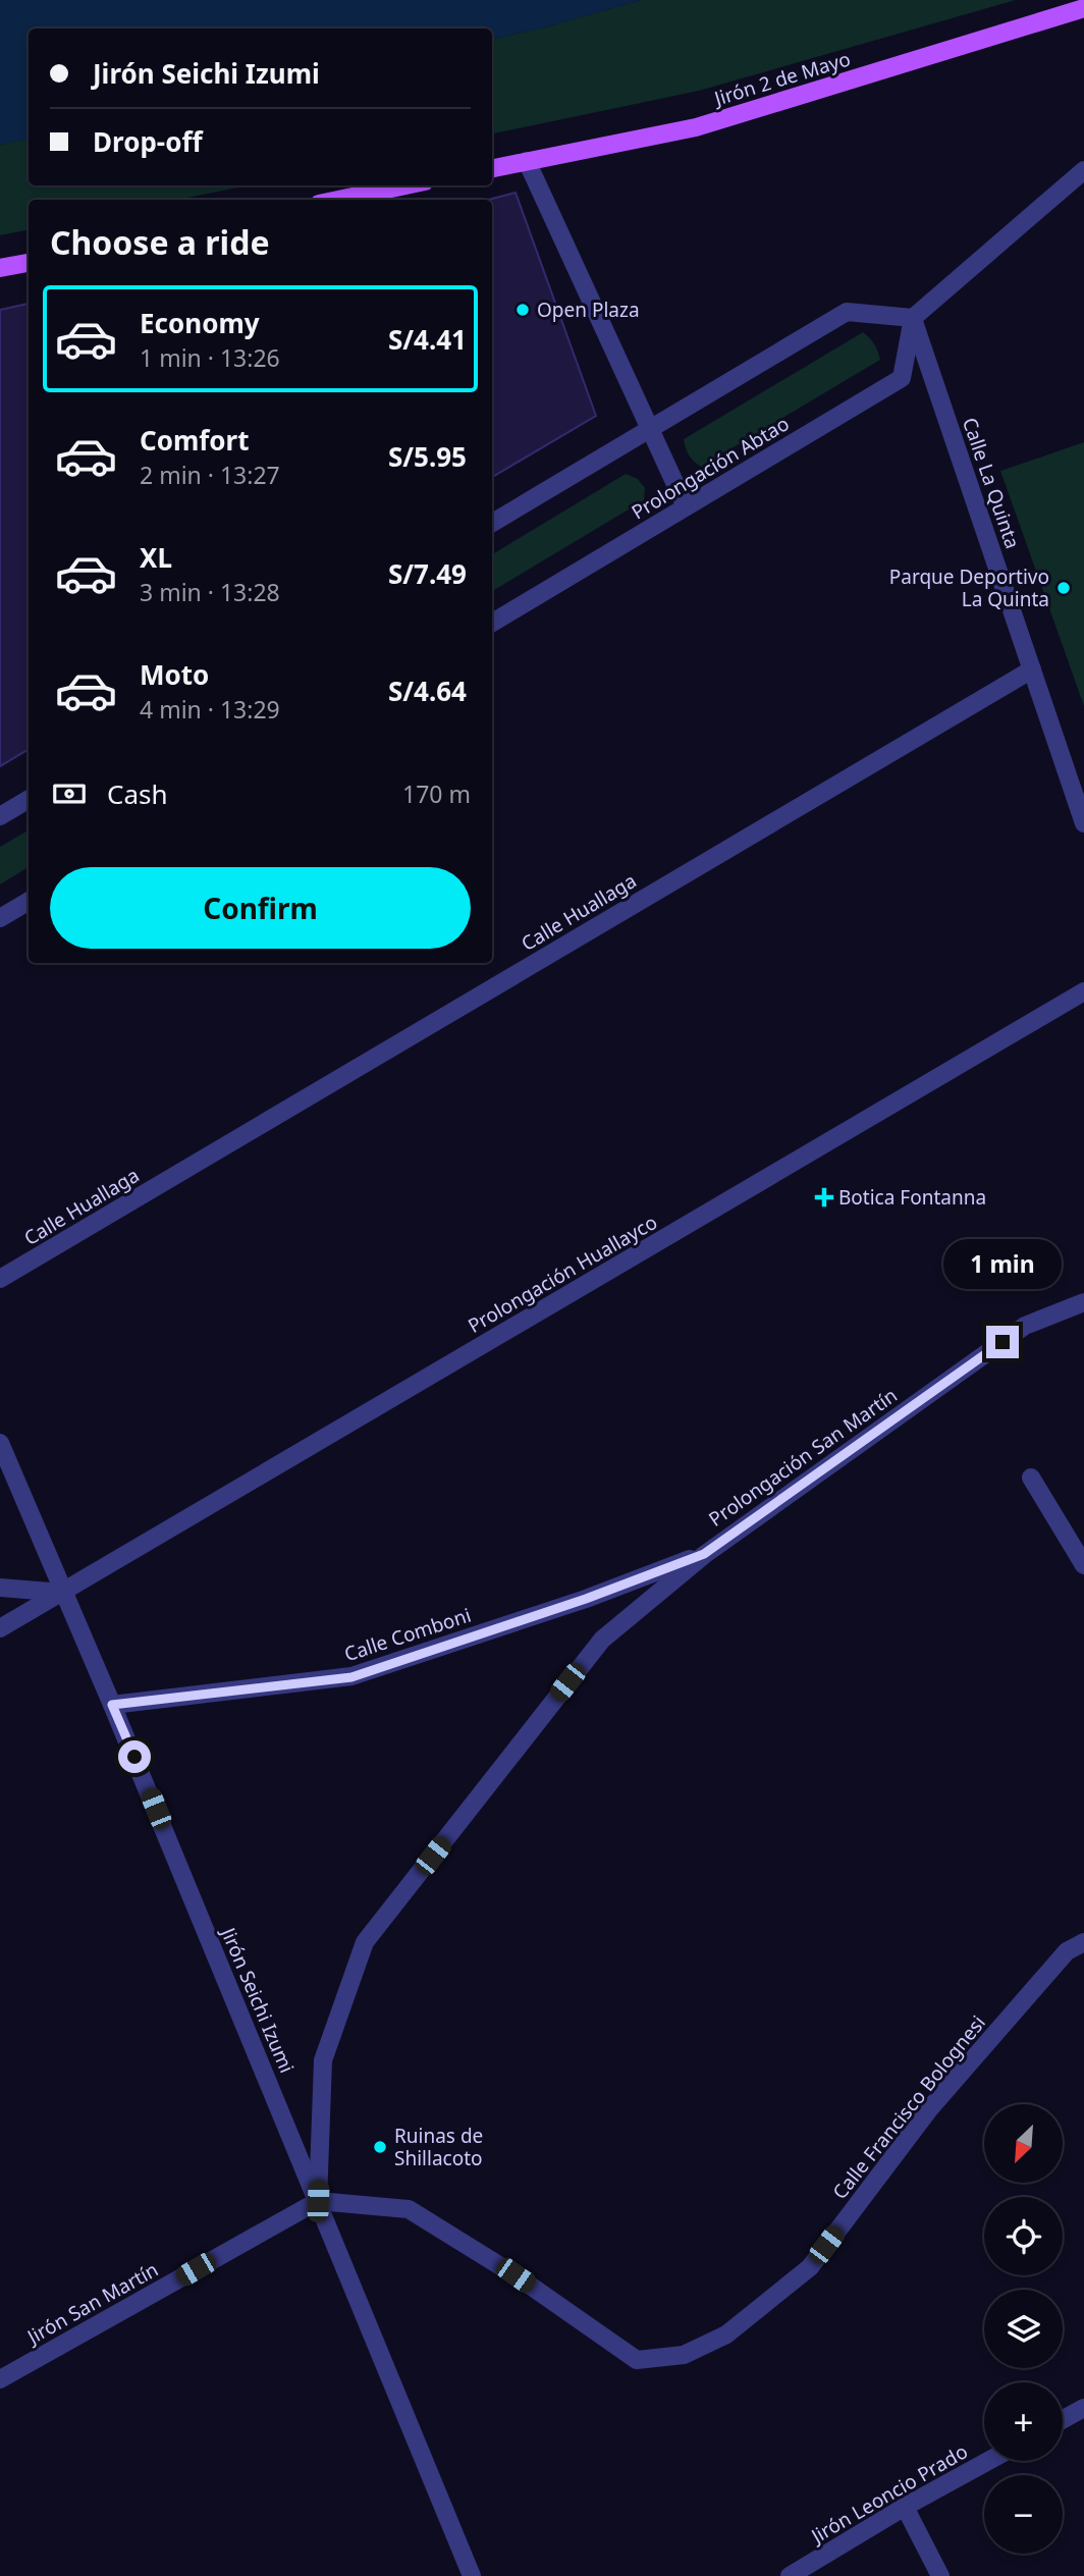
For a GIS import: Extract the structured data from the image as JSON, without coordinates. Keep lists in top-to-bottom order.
{
  "streets": {
    "main road": ["Jirón 2 de Mayo"],
    "street": [
      "Prolongación Abtao",
      "Calle La Quinta",
      "Calle Huallaga",
      "Prolongación Huallayco",
      "Prolongación San Martín",
      "Calle Comboni",
      "Jirón Seichi Izumi",
      "Calle Francisco Bolognesi",
      "Jirón San Martín",
      "Jirón Leoncio Prado"
    ]
  },
  "crossings": [
    ["Prolongación Abtao", "Calle La Quinta"],
    ["Calle La Quinta", "Calle Huallaga"],
    ["Prolongación Huallayco", "Jirón Seichi Izumi"],
    ["Prolongación San Martín", "Calle Comboni"],
    ["Prolongación San Martín", "Jirón Seichi Izumi"],
    ["Prolongación San Martín", "Calle Francisco Bolognesi"],
    ["Prolongación San Martín", "Jirón San Martín"],
    ["Calle Comboni", "Jirón Seichi Izumi"],
    ["Jirón Seichi Izumi", "Calle Francisco Bolognesi"],
    ["Jirón Seichi Izumi", "Jirón San Martín"],
    ["Calle Francisco Bolognesi", "Jirón San Martín"]
  ],
  "places": {
    "other": ["Open Plaza", "Parque Deportivo La Quinta", "Ruinas de Shillacoto"],
    "health": ["Botica Fontanna"]
  },
  "north": "bottom left",
  "page": {
    "banner": ["Jirón Seichi Izumi", "Drop-off"],
    "heading": "Choose a ride",
    "list": [
      {
        "name": "Economy",
        "note": "1 min · 13:26",
        "value": "S/4.41"
      },
      {
        "name": "Comfort",
        "note": "2 min · 13:27",
        "value": "S/5.95"
      },
      {
        "name": "XL",
        "note": "3 min · 13:28",
        "value": "S/7.49"
      },
      {
        "name": "Moto",
        "note": "4 min · 13:29",
        "value": "S/4.64"
      }
    ],
    "pay": ["Cash", "170 m"],
    "buttons": "Confirm",
    "bubble": "1 min",
    "map_buttons": ["+", "−"]
  }
}
